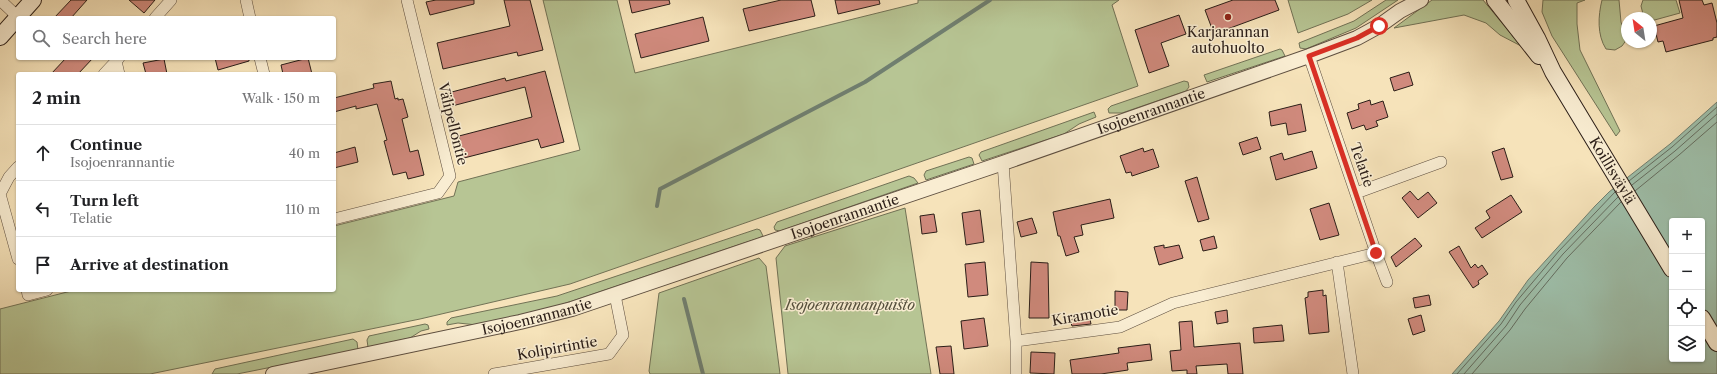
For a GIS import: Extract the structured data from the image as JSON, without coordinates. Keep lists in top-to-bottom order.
{
  "streets": {
    "main road": ["Koillisväylä"],
    "street": [
      "Isojoenrannantie",
      "Välipellontie",
      "Telatie",
      "Kiramotie",
      "Kolipirtintie"
    ]
  },
  "crossings": [
    ["Isojoenrannantie", "Telatie"],
    ["Isojoenrannantie", "Kolipirtintie"],
    ["Telatie", "Kiramotie"]
  ],
  "parks": ["Isojoenrannanpuisto"],
  "places": ["Karjarannan autohuolto"],
  "north": "top left",
  "page": {
    "search": "Search here",
    "heading": ["2 min", "Walk · 150 m"],
    "list": [
      ["Continue", "Isojoenrannantie", "40 m"],
      ["Turn left", "Telatie", "110 m"],
      "Arrive at destination"
    ],
    "map_buttons": ["+", "−"]
  }
}
